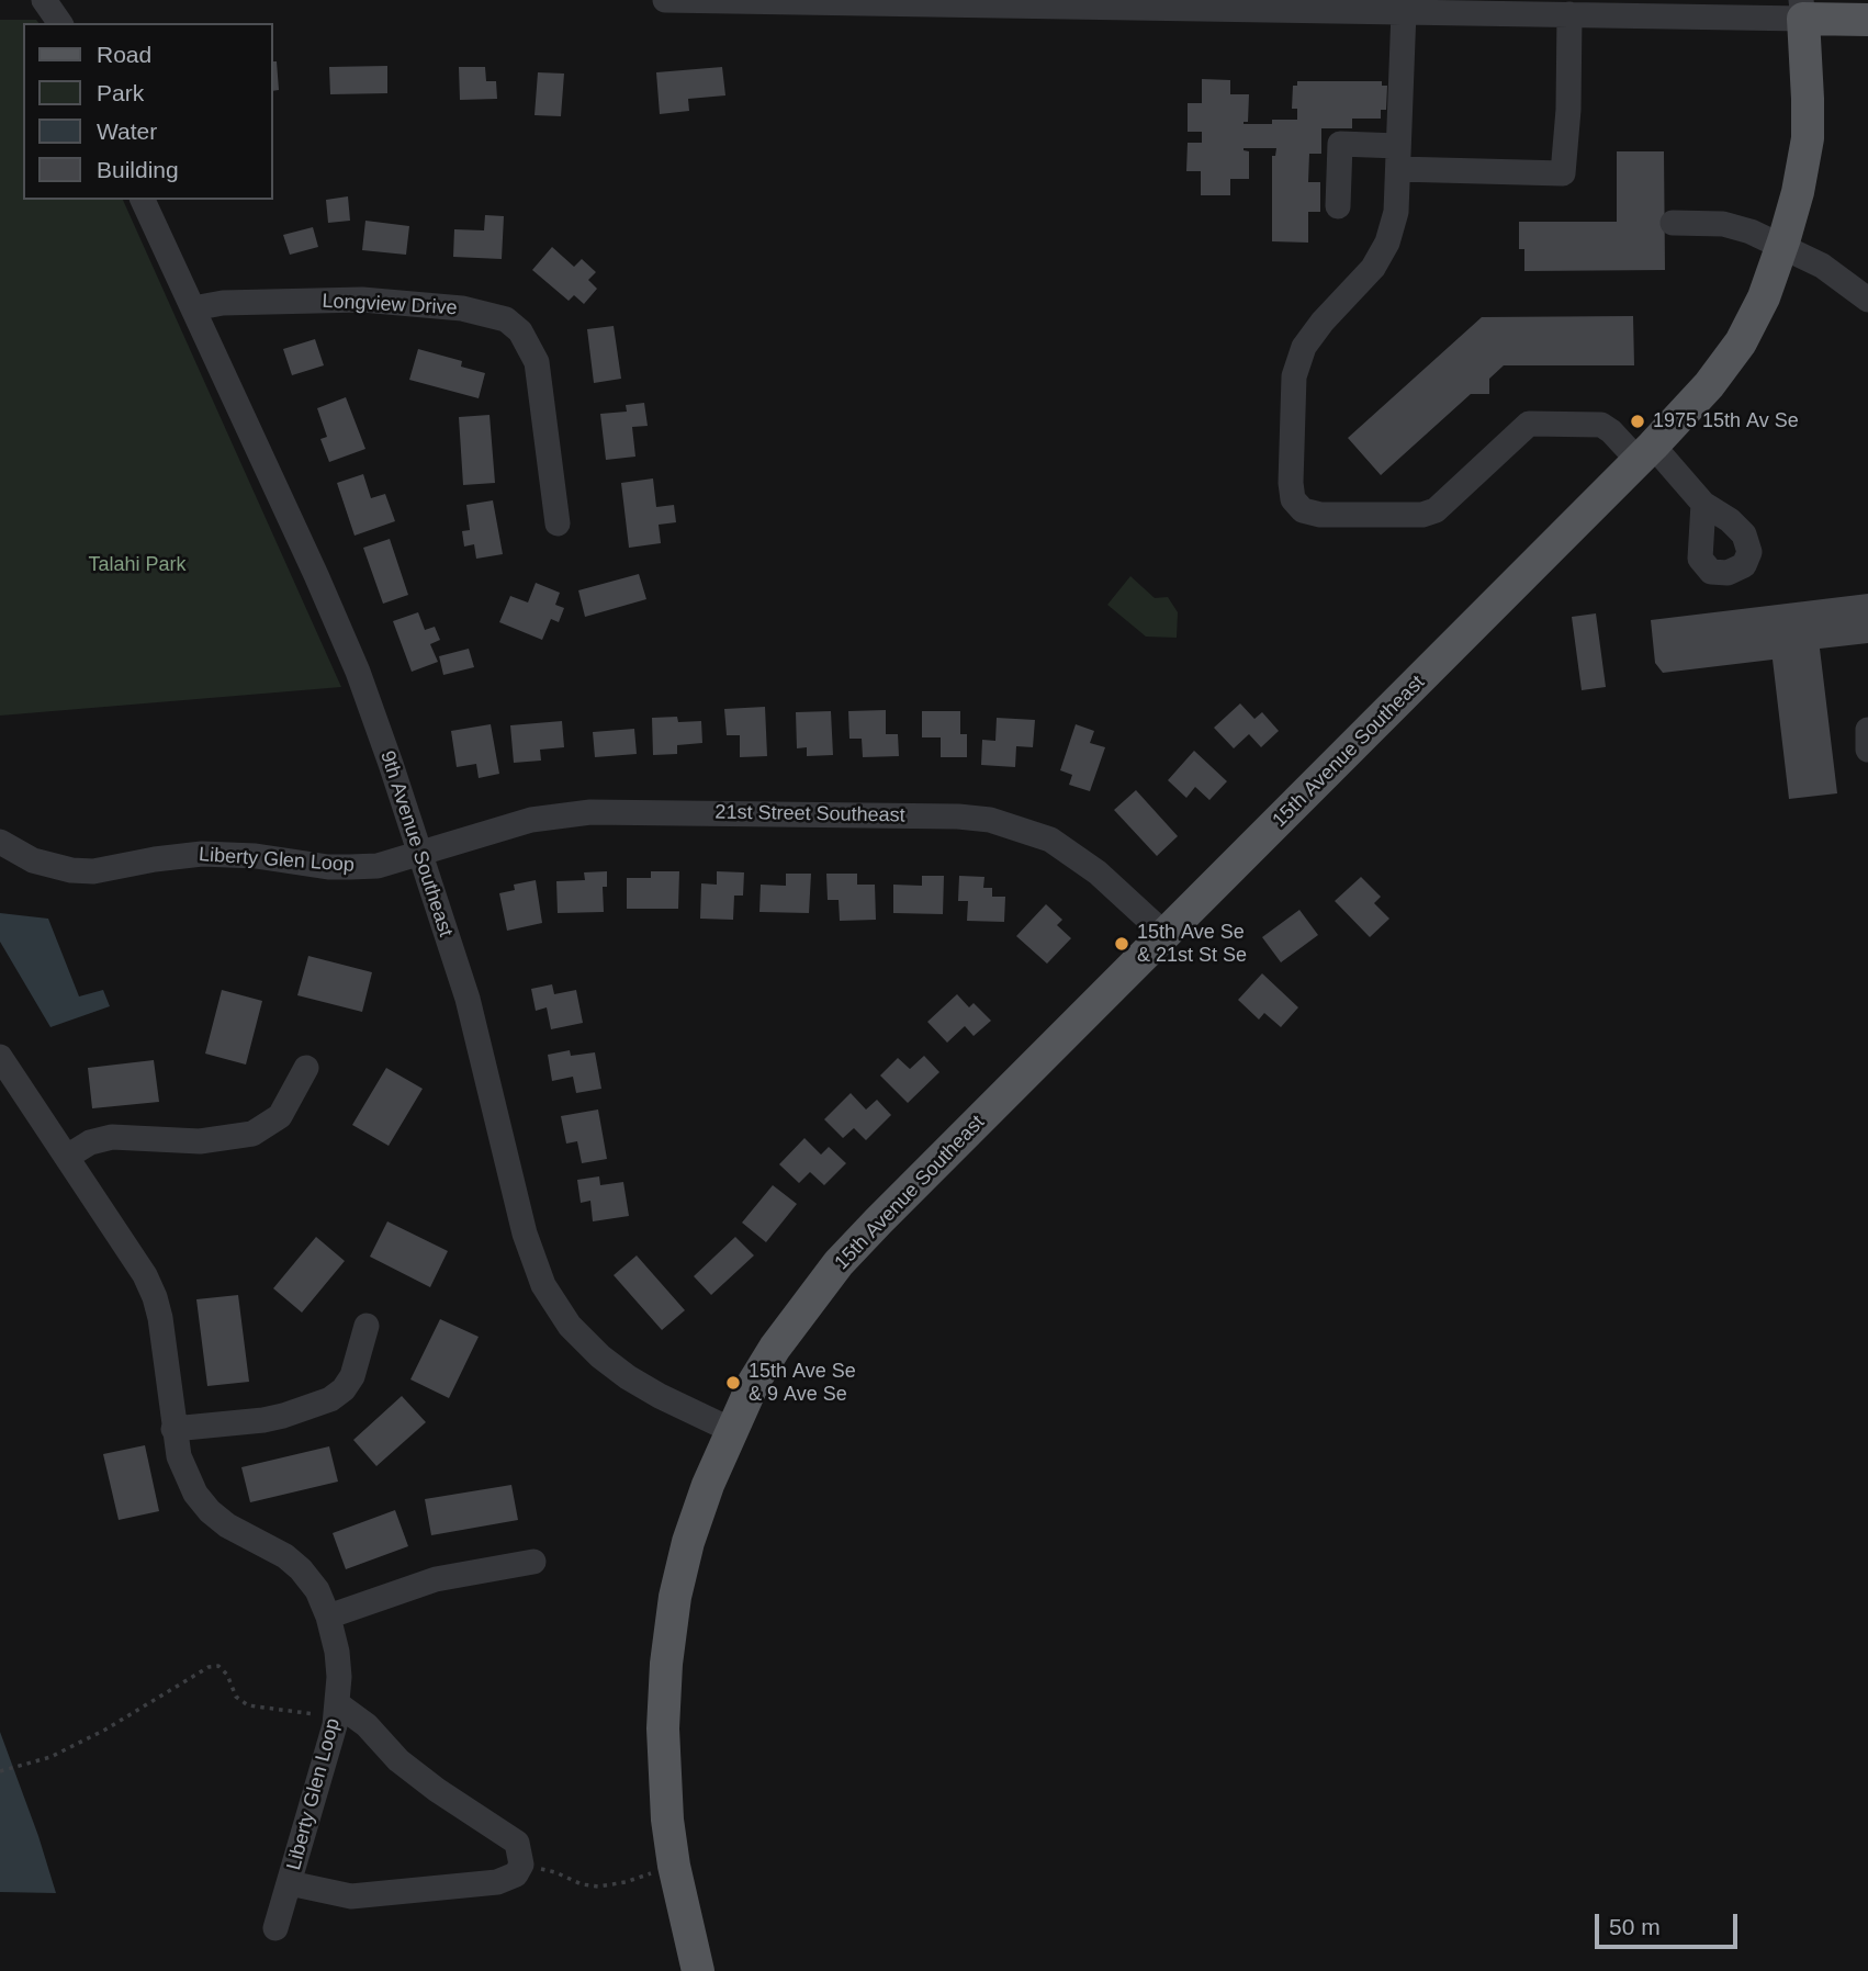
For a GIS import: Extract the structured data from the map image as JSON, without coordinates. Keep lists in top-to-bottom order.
{
  "streets": {
    "main road": ["15th Avenue Southeast"],
    "street": [
      "Longview Drive",
      "21st Street Southeast",
      "9th Avenue Southeast",
      "Liberty Glen Loop"
    ]
  },
  "crossings": [
    ["Longview Drive", "9th Avenue Southeast"],
    ["15th Avenue Southeast", "21st Street Southeast"],
    ["15th Avenue Southeast", "9th Avenue Southeast"],
    ["21st Street Southeast", "9th Avenue Southeast"],
    ["21st Street Southeast", "Liberty Glen Loop"],
    ["9th Avenue Southeast", "Liberty Glen Loop"]
  ],
  "parks": ["Talahi Park"],
  "places": ["1975 15th Av Se", "15th Ave Se & 21st St Se", "15th Ave Se & 9 Ave Se"],
  "legend": [
    "Road",
    "Park",
    "Water",
    "Building"
  ],
  "scale_bar": "50 m"
}
